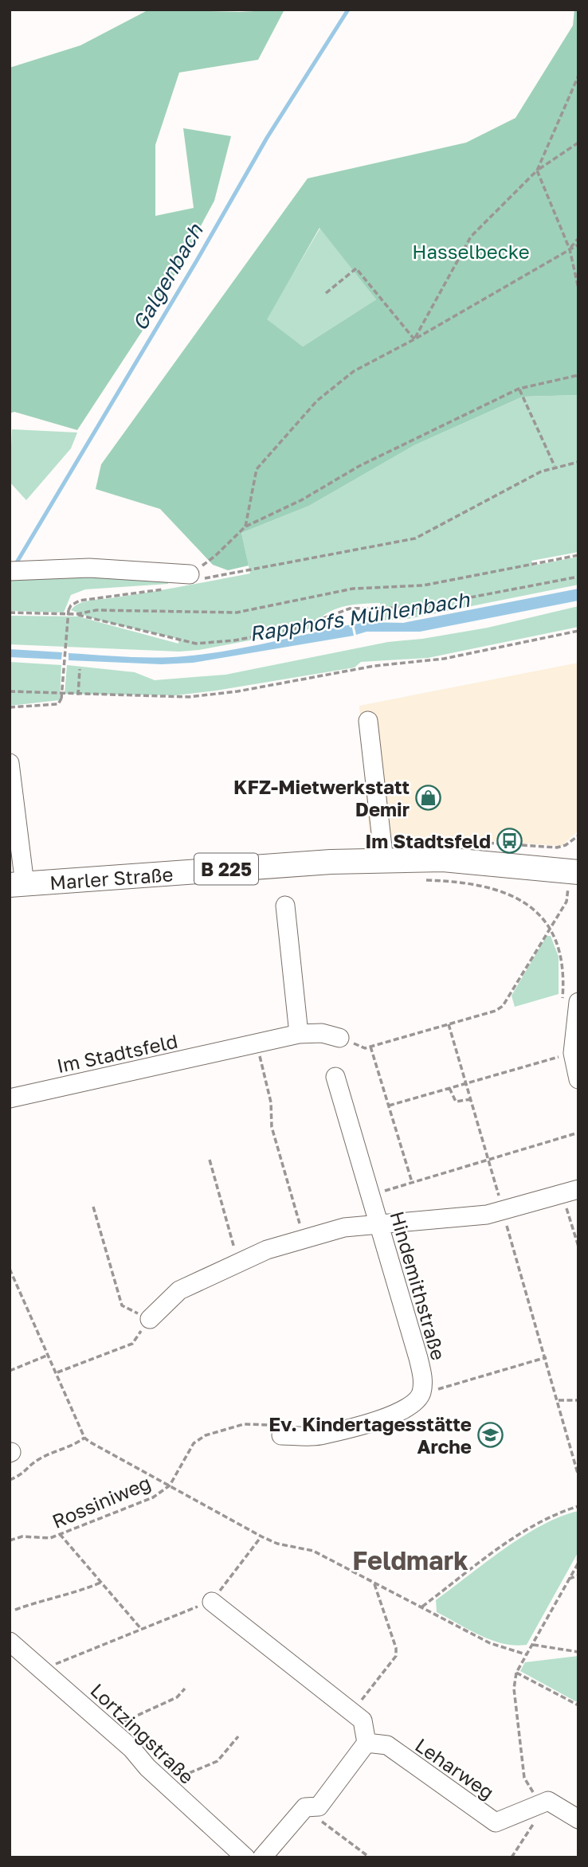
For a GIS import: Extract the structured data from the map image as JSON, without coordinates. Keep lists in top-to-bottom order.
{
  "streets": {
    "main road": ["B 225", "Marler Straße"],
    "street": [
      "Im Stadtsfeld",
      "Hindemithstraße",
      "Lortzingstraße",
      "Leharweg"
    ],
    "path": ["Rossiniweg"]
  },
  "districts": ["Feldmark"],
  "water": ["Galgenbach", "Rapphofs Mühlenbach"],
  "parks": ["Hasselbecke"],
  "places": {
    "shop": ["KFZ-Mietwerkstatt Demir"],
    "bus stop": ["Im Stadtsfeld"],
    "school or university": ["Ev. Kindertagesstätte Arche"]
  }
}
